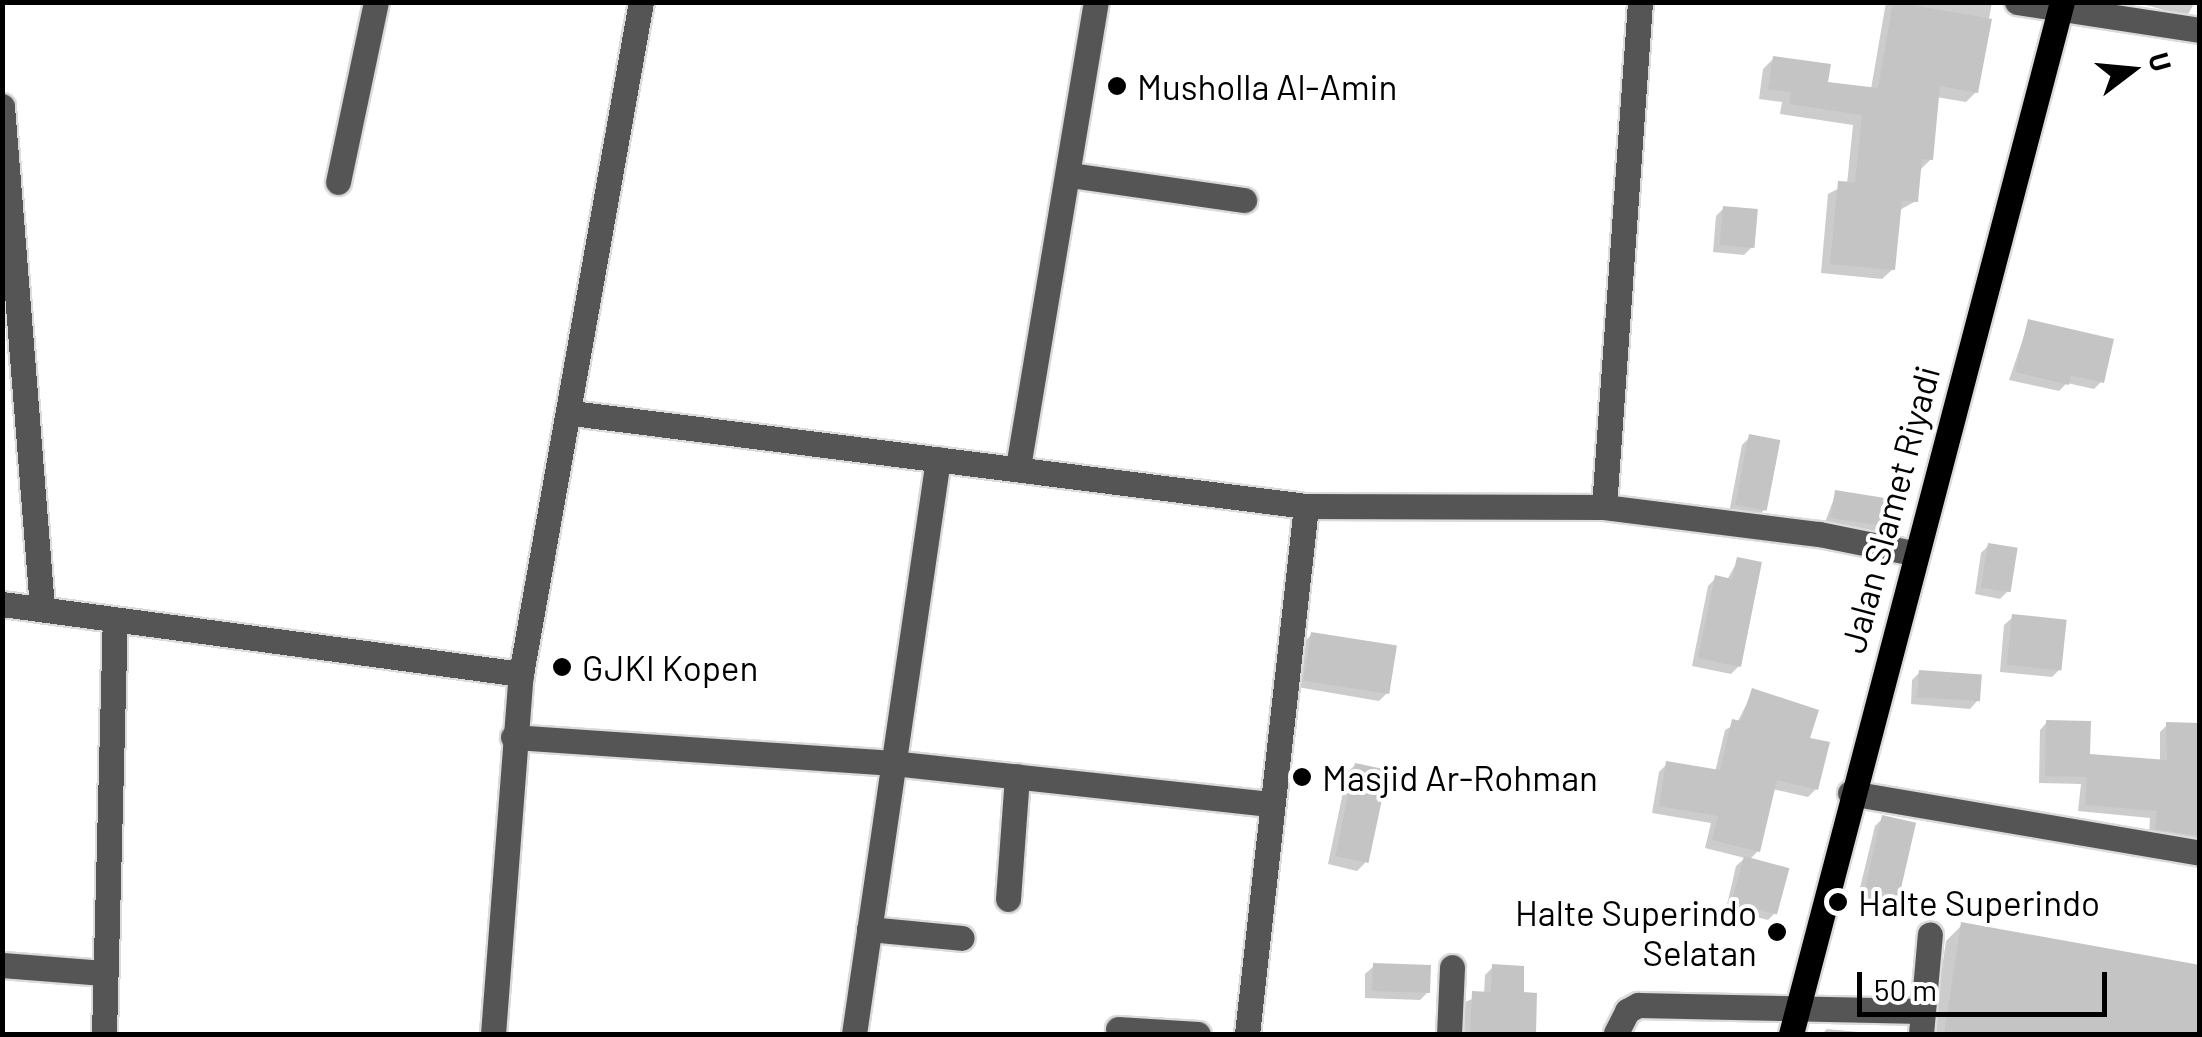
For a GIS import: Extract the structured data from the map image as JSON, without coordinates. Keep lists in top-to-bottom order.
{
  "streets": {
    "main road": ["Jalan Slamet Riyadi"]
  },
  "places": [
    "Musholla Al-Amin",
    "GJKI Kopen",
    "Masjid Ar-Rohman",
    "Halte Superindo",
    "Halte Superindo Selatan"
  ],
  "scale_bar": "50 m",
  "north": "right"
}
